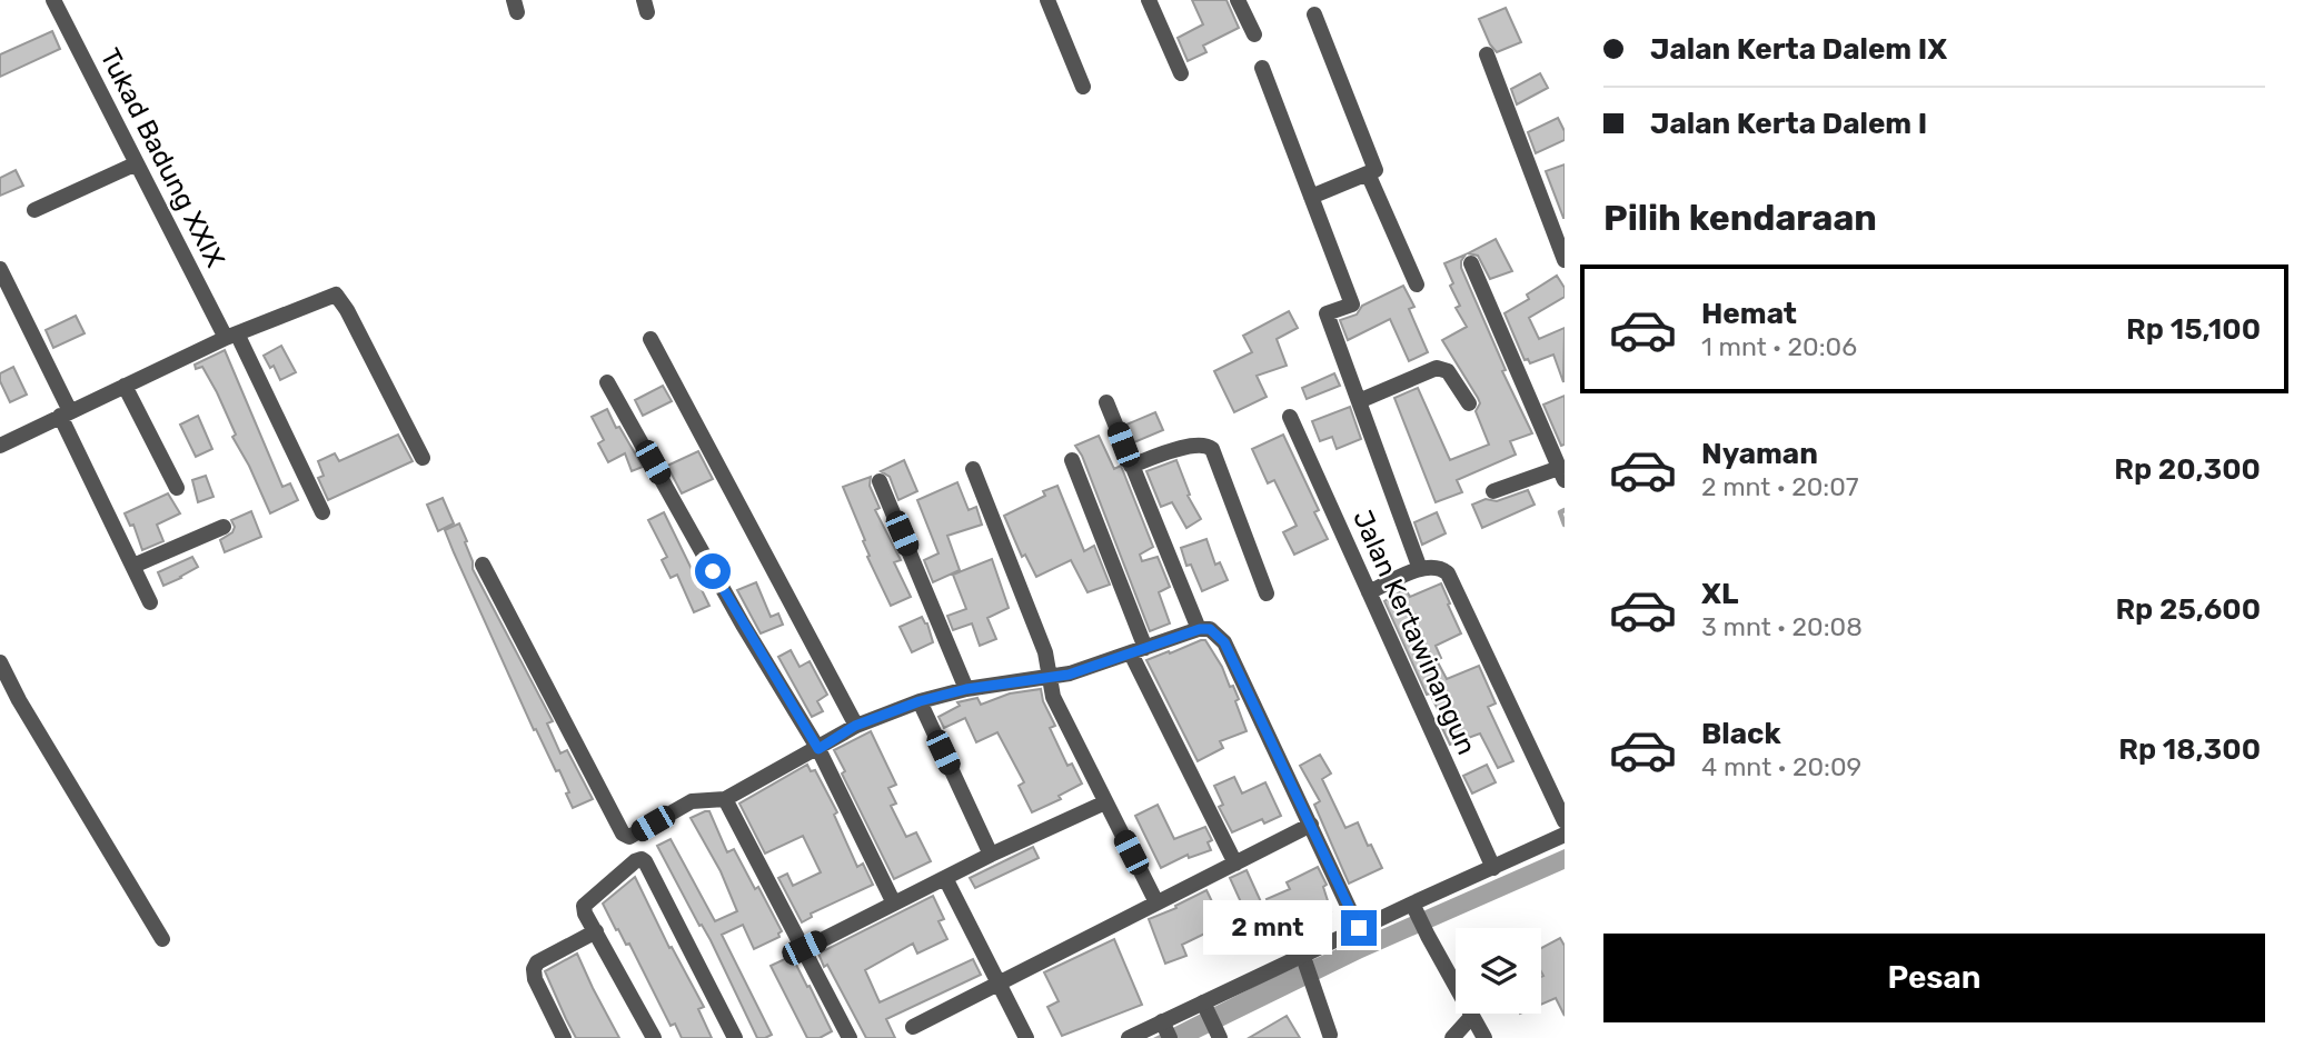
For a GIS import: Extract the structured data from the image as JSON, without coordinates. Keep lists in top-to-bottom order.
{
  "streets": {
    "street": ["Tukad Badung XXIX", "Jalan Kertawinangun"]
  },
  "page": {
    "banner": ["Jalan Kerta Dalem IX", "Jalan Kerta Dalem I"],
    "heading": "Pilih kendaraan",
    "list": [
      {
        "name": "Hemat",
        "note": "1 mnt · 20:06",
        "value": "Rp 15,100"
      },
      {
        "name": "Nyaman",
        "note": "2 mnt · 20:07",
        "value": "Rp 20,300"
      },
      {
        "name": "XL",
        "note": "3 mnt · 20:08",
        "value": "Rp 25,600"
      },
      {
        "name": "Black",
        "note": "4 mnt · 20:09",
        "value": "Rp 18,300"
      }
    ],
    "bubble": "2 mnt",
    "buttons": "Pesan"
  }
}
